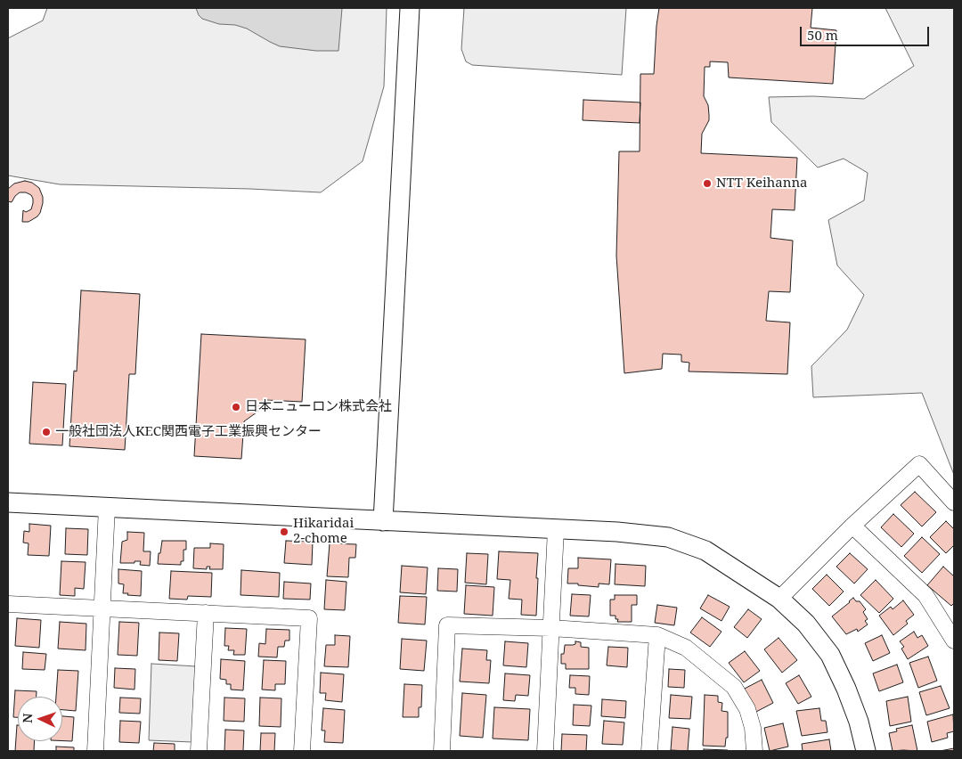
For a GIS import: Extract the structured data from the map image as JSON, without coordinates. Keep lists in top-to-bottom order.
{
  "places": [
    "NTT Keihanna",
    "日本ニューロン株式会社",
    "一般社団法人KEC関西電子工業振興センター",
    "Hikaridai 2-chome"
  ],
  "scale_bar": "50 m",
  "north": "left"
}
